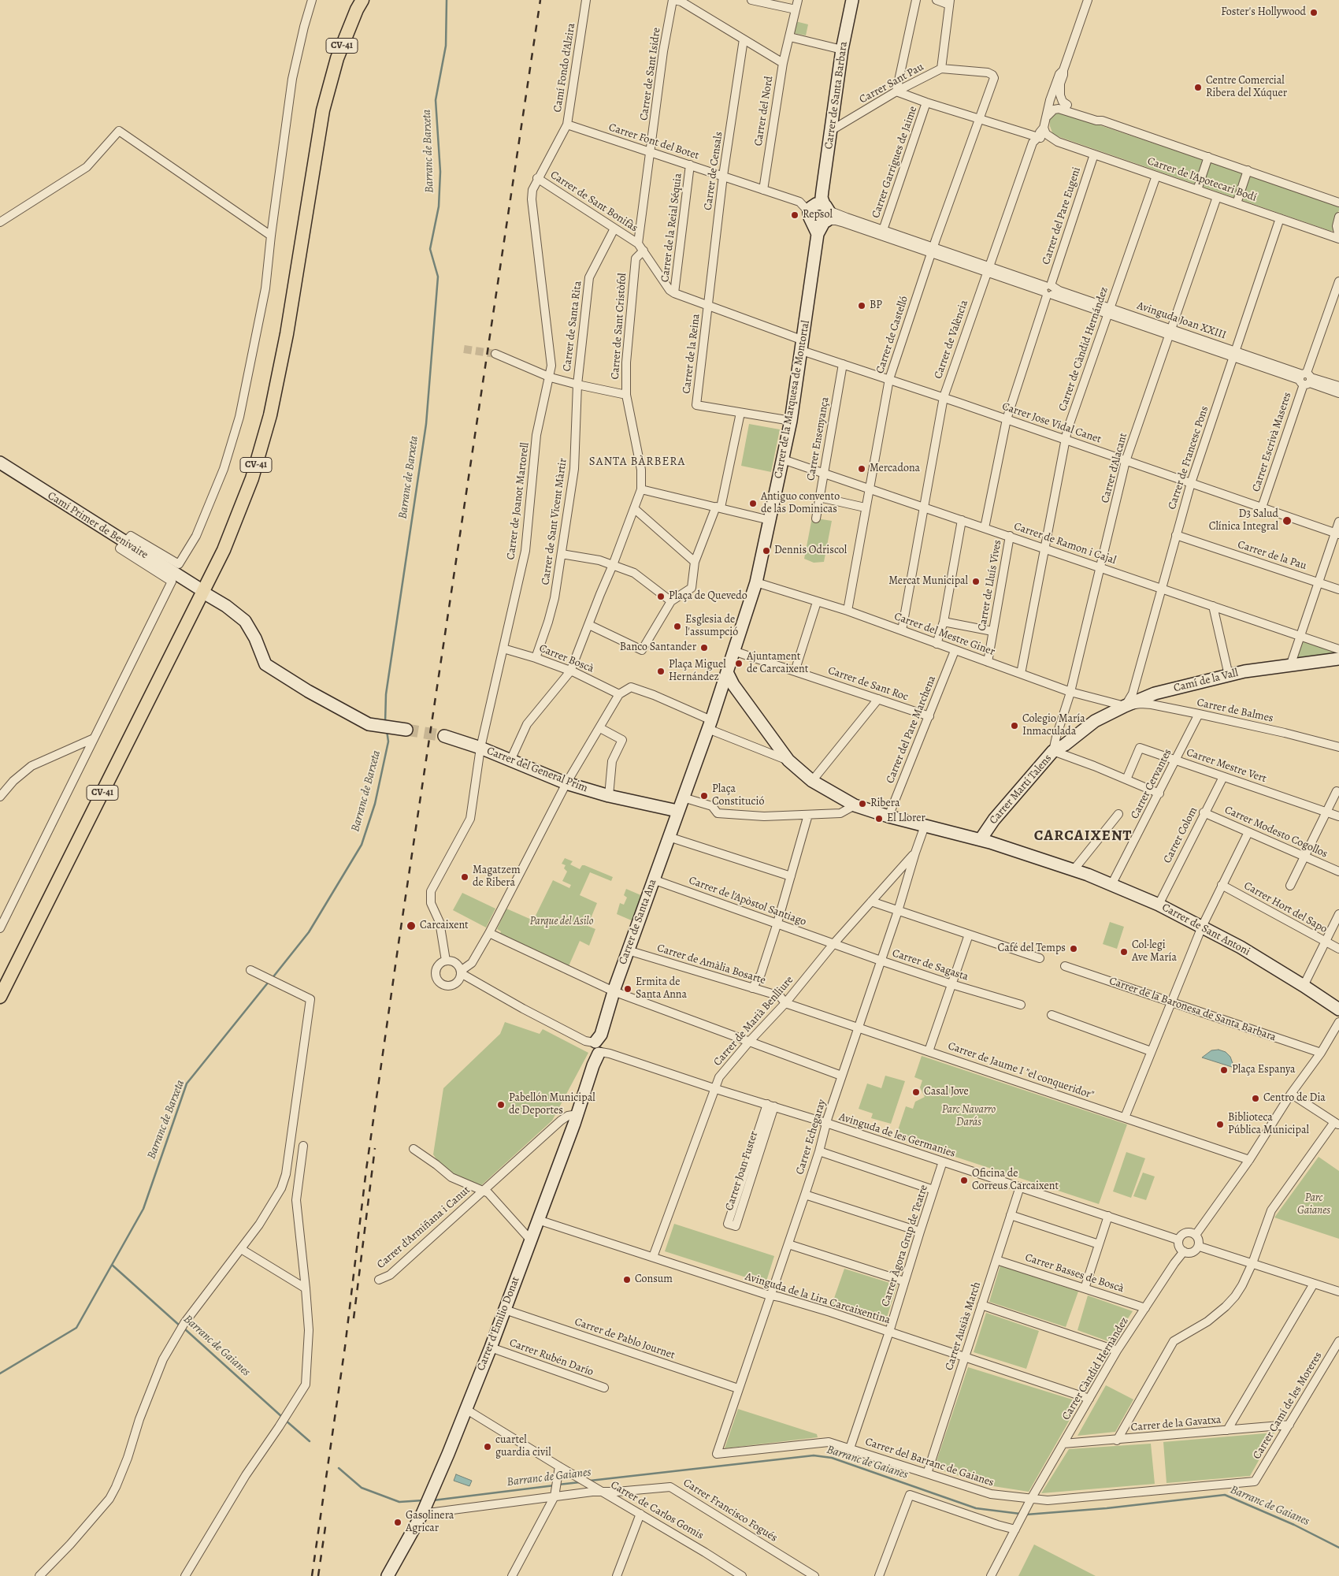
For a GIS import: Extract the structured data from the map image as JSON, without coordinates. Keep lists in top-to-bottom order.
{
  "streets": {
    "main road": ["CV-41"],
    "street": [
      "Camí Fondo d'Alzira",
      "Carrer de Sant Isidre",
      "Carrer Sant Pau",
      "Carrer de Santa Barbara",
      "Carrer del Nord",
      "Carrer Font del Botet",
      "Carrer Garrigues de Jaime",
      "Carrer de Censals",
      "Carrer de l'Apotecari Bodí",
      "Carrer de Sant Bonifàs",
      "Carrer del Pare Eugeni",
      "Carrer de la Reial Séquia",
      "Avinguda Joan XXIII",
      "Carrer de Santa Rita",
      "Carrer de Sant Cristòfol",
      "Carrer de Castelló",
      "Carrer de València",
      "Carrer de Càndid Hernández",
      "Carrer de la Reina",
      "Carrer de la Marquesa de Montortal",
      "Carrer Jose Vidal Canet",
      "Carrer Ensenyança",
      "Carrer Escrivà Maseres",
      "Carrer de Francesc Pons",
      "Carrer d'Alacant",
      "Carrer de Joanot Martorell",
      "Carrer de Sant Vicent Màrtir",
      "Camí Primer de Benivaire",
      "Carrer de Ramon i Cajal",
      "Carrer de la Pau",
      "Carrer de Lluís Vives",
      "Carrer del Mestre Giner",
      "Carrer Boscà",
      "Camí de la Vall",
      "Carrer de Sant Roc",
      "Carrer de Balmes",
      "Carrer del Pare Marchena",
      "Carrer Mestre Vert",
      "Carrer del General Prim",
      "Carrer Cervantes",
      "Carrer Martí Talens",
      "Carrer Modesto Cogollos",
      "Carrer Colom",
      "Carrer de l'Apòstol Santiago",
      "Carrer Hort del Sapo",
      "Carrer de Santa Ana",
      "Carrer de Sant Antoni",
      "Carrer de Amàlia Bosarte",
      "Carrer de Sagasta",
      "Carrer de la Baronesa de Santa Barbara",
      "Carrer de Marià Benlliure",
      "Carrer de Jaume I \"el conqueridor\"",
      "Avinguda de les Germanies",
      "Carrer Echegaray",
      "Carrer Joan Fuster",
      "Carrer d'Armiñana i Canut",
      "Carrer Àgora Grup de Teatre",
      "Carrer Basses de Boscà",
      "Avinguda de la Lira Carcaixentina",
      "Carrer d'Emilio Donat",
      "Carrer Ausiàs March",
      "Carrer de Pablo Journet",
      "Carrer Rubén Darío",
      "Carrer Càndid Hernàndez",
      "Carrer Camí de les Moreres",
      "Carrer de la Gavatxa",
      "Carrer del Barranc de Gaianes",
      "Carrer de Carlos Gomis",
      "Carrer Francisco Fogués"
    ]
  },
  "crossings": [
    ["Camí Fondo d'Alzira", "Carrer Font del Botet"],
    ["Camí Fondo d'Alzira", "Carrer de Sant Bonifàs"],
    ["Camí Fondo d'Alzira", "Carrer de Joanot Martorell"],
    ["Carrer de Sant Isidre", "Carrer Font del Botet"],
    ["Carrer Sant Pau", "Carrer de Santa Barbara"],
    ["Carrer Sant Pau", "Carrer de l'Apotecari Bodí"],
    ["Carrer Sant Pau", "Carrer de Castelló"],
    ["Carrer de Santa Barbara", "Carrer Font del Botet"],
    ["Carrer de Santa Barbara", "Avinguda Joan XXIII"],
    ["Carrer de Santa Barbara", "Carrer de la Marquesa de Montortal"],
    ["Carrer del Nord", "Carrer Font del Botet"],
    ["Carrer Font del Botet", "Carrer de Censals"],
    ["Carrer Font del Botet", "Carrer de la Reial Séquia"],
    ["Carrer Font del Botet", "Avinguda Joan XXIII"],
    ["Carrer Font del Botet", "Carrer de la Marquesa de Montortal"],
    ["Carrer Garrigues de Jaime", "Carrer de l'Apotecari Bodí"],
    ["Carrer Garrigues de Jaime", "Avinguda Joan XXIII"],
    ["Carrer de Censals", "Carrer de la Reina"],
    ["Carrer de Censals", "Carrer Jose Vidal Canet"],
    ["Carrer de l'Apotecari Bodí", "Carrer del Pare Eugeni"],
    ["Carrer de l'Apotecari Bodí", "Carrer de Castelló"],
    ["Carrer de l'Apotecari Bodí", "Carrer de València"],
    ["Carrer de l'Apotecari Bodí", "Carrer de Càndid Hernández"],
    ["Carrer de l'Apotecari Bodí", "Carrer de Francesc Pons"],
    ["Carrer de l'Apotecari Bodí", "Carrer d'Alacant"],
    ["Carrer de Sant Bonifàs", "Carrer de la Reial Séquia"],
    ["Carrer de Sant Bonifàs", "Carrer de Santa Rita"],
    ["Carrer de Sant Bonifàs", "Carrer de Sant Cristòfol"],
    ["Carrer de Sant Bonifàs", "Carrer Jose Vidal Canet"],
    ["Carrer de Sant Bonifàs", "Carrer de Joanot Martorell"],
    ["Carrer del Pare Eugeni", "Avinguda Joan XXIII"],
    ["Carrer del Pare Eugeni", "Carrer Jose Vidal Canet"],
    ["Carrer del Pare Eugeni", "Carrer de Ramon i Cajal"],
    ["Carrer de la Reial Séquia", "Carrer Jose Vidal Canet"],
    ["Avinguda Joan XXIII", "Carrer de Castelló"],
    ["Avinguda Joan XXIII", "Carrer de València"],
    ["Avinguda Joan XXIII", "Carrer de Càndid Hernández"],
    ["Avinguda Joan XXIII", "Carrer de la Marquesa de Montortal"],
    ["Avinguda Joan XXIII", "Carrer Escrivà Maseres"],
    ["Avinguda Joan XXIII", "Carrer de Francesc Pons"],
    ["Avinguda Joan XXIII", "Carrer d'Alacant"],
    ["Carrer de Santa Rita", "Carrer de Sant Vicent Màrtir"],
    ["Carrer de Sant Cristòfol", "Carrer Boscà"],
    ["Carrer de Sant Cristòfol", "Carrer del General Prim"],
    ["Carrer de Castelló", "Carrer Jose Vidal Canet"],
    ["Carrer de Castelló", "Carrer de Ramon i Cajal"],
    ["Carrer de Castelló", "Carrer del Mestre Giner"],
    ["Carrer de València", "Carrer Jose Vidal Canet"],
    ["Carrer de València", "Carrer de Ramon i Cajal"],
    ["Carrer de València", "Carrer del Mestre Giner"],
    ["Carrer de Càndid Hernández", "Carrer Jose Vidal Canet"],
    ["Carrer de Càndid Hernández", "Carrer de Ramon i Cajal"],
    ["Carrer de Càndid Hernández", "Carrer del Mestre Giner"],
    ["Carrer de la Reina", "Carrer Jose Vidal Canet"],
    ["Carrer de la Marquesa de Montortal", "Carrer Jose Vidal Canet"],
    ["Carrer de la Marquesa de Montortal", "Carrer de Ramon i Cajal"],
    ["Carrer de la Marquesa de Montortal", "Carrer del Mestre Giner"],
    ["Carrer de la Marquesa de Montortal", "Carrer de Sant Roc"],
    ["Carrer de la Marquesa de Montortal", "Carrer de Santa Ana"],
    ["Carrer de la Marquesa de Montortal", "Carrer de Sant Antoni"],
    ["Carrer Jose Vidal Canet", "Carrer Ensenyança"],
    ["Carrer Jose Vidal Canet", "Carrer Escrivà Maseres"],
    ["Carrer Jose Vidal Canet", "Carrer de Francesc Pons"],
    ["Carrer Jose Vidal Canet", "Carrer d'Alacant"],
    ["Carrer Ensenyança", "Carrer de Ramon i Cajal"],
    ["Carrer de Francesc Pons", "Carrer de Ramon i Cajal"],
    ["Carrer de Francesc Pons", "Carrer de la Pau"],
    ["Carrer de Francesc Pons", "Carrer del Mestre Giner"],
    ["Carrer de Francesc Pons", "Camí de la Vall"],
    ["Carrer de Francesc Pons", "Carrer de Balmes"],
    ["Carrer de Francesc Pons", "Carrer Martí Talens"],
    ["Carrer d'Alacant", "Carrer de Ramon i Cajal"],
    ["Carrer d'Alacant", "Carrer del Mestre Giner"],
    ["Carrer d'Alacant", "Carrer Martí Talens"],
    ["Carrer de Joanot Martorell", "Carrer Boscà"],
    ["Carrer de Joanot Martorell", "Carrer del General Prim"],
    ["Carrer de Sant Vicent Màrtir", "Carrer Boscà"],
    ["Carrer de Ramon i Cajal", "Carrer de Lluís Vives"],
    ["Carrer de Lluís Vives", "Carrer del Mestre Giner"],
    ["Carrer del Mestre Giner", "Camí de la Vall"],
    ["Carrer del Mestre Giner", "Carrer de Balmes"],
    ["Carrer del Mestre Giner", "Carrer del Pare Marchena"],
    ["Carrer del Mestre Giner", "Carrer Martí Talens"],
    ["Camí de la Vall", "Carrer de Balmes"],
    ["Camí de la Vall", "Carrer Martí Talens"],
    ["Carrer de Sant Roc", "Carrer del Pare Marchena"],
    ["Carrer de Balmes", "Carrer Cervantes"],
    ["Carrer de Balmes", "Carrer Martí Talens"],
    ["Carrer del Pare Marchena", "Carrer de Sant Antoni"],
    ["Carrer Mestre Vert", "Carrer Cervantes"],
    ["Carrer Mestre Vert", "Carrer Colom"],
    ["Carrer del General Prim", "Carrer de Santa Ana"],
    ["Carrer Cervantes", "Carrer de Sant Antoni"],
    ["Carrer Martí Talens", "Carrer de Sant Antoni"],
    ["Carrer Modesto Cogollos", "Carrer Colom"],
    ["Carrer Colom", "Carrer de Sant Antoni"],
    ["Carrer de l'Apòstol Santiago", "Carrer de Santa Ana"],
    ["Carrer de l'Apòstol Santiago", "Carrer de Sagasta"],
    ["Carrer de l'Apòstol Santiago", "Carrer de Marià Benlliure"],
    ["Carrer de Santa Ana", "Carrer de Amàlia Bosarte"],
    ["Carrer de Santa Ana", "Avinguda de les Germanies"],
    ["Carrer de Santa Ana", "Carrer d'Emilio Donat"],
    ["Carrer de Sant Antoni", "Carrer Echegaray"],
    ["Carrer de Amàlia Bosarte", "Carrer de Marià Benlliure"],
    ["Carrer de Amàlia Bosarte", "Carrer de Jaume I \"el conqueridor\""],
    ["Carrer de Sagasta", "Carrer de Marià Benlliure"],
    ["Carrer de Sagasta", "Carrer Echegaray"],
    ["Carrer de Marià Benlliure", "Carrer de Jaume I \"el conqueridor\""],
    ["Carrer de Marià Benlliure", "Avinguda de les Germanies"],
    ["Carrer de Marià Benlliure", "Carrer Echegaray"],
    ["Carrer de Marià Benlliure", "Avinguda de la Lira Carcaixentina"],
    ["Carrer de Jaume I \"el conqueridor\"", "Carrer Echegaray"],
    ["Avinguda de les Germanies", "Carrer Echegaray"],
    ["Avinguda de les Germanies", "Carrer Joan Fuster"],
    ["Avinguda de les Germanies", "Carrer Àgora Grup de Teatre"],
    ["Avinguda de les Germanies", "Carrer d'Emilio Donat"],
    ["Avinguda de les Germanies", "Carrer Ausiàs March"],
    ["Avinguda de les Germanies", "Carrer Càndid Hernàndez"],
    ["Carrer Echegaray", "Avinguda de la Lira Carcaixentina"],
    ["Carrer Echegaray", "Carrer de Pablo Journet"],
    ["Carrer Echegaray", "Carrer del Barranc de Gaianes"],
    ["Carrer d'Armiñana i Canut", "Carrer d'Emilio Donat"],
    ["Carrer Àgora Grup de Teatre", "Avinguda de la Lira Carcaixentina"],
    ["Carrer Àgora Grup de Teatre", "Carrer del Barranc de Gaianes"],
    ["Carrer Basses de Boscà", "Carrer Ausiàs March"],
    ["Carrer Basses de Boscà", "Carrer Càndid Hernàndez"],
    ["Avinguda de la Lira Carcaixentina", "Carrer d'Emilio Donat"],
    ["Avinguda de la Lira Carcaixentina", "Carrer Ausiàs March"],
    ["Avinguda de la Lira Carcaixentina", "Carrer Càndid Hernàndez"],
    ["Carrer d'Emilio Donat", "Carrer de Pablo Journet"],
    ["Carrer d'Emilio Donat", "Carrer Rubén Darío"],
    ["Carrer d'Emilio Donat", "Carrer de Carlos Gomis"],
    ["Carrer d'Emilio Donat", "Carrer Francisco Fogués"],
    ["Carrer Ausiàs March", "Carrer del Barranc de Gaianes"],
    ["Carrer Càndid Hernàndez", "Carrer de la Gavatxa"],
    ["Carrer Càndid Hernàndez", "Carrer del Barranc de Gaianes"],
    ["Carrer Camí de les Moreres", "Carrer de la Gavatxa"],
    ["Carrer Camí de les Moreres", "Carrer del Barranc de Gaianes"],
    ["Carrer de Carlos Gomis", "Carrer Francisco Fogués"]
  ],
  "districts": ["SANTA BÀRBERA", "CARCAIXENT"],
  "water": ["Barranc de Barxeta", "Barranc de Gaianes"],
  "parks": ["Parque del Asilo", "Parc Navarro Darás", "Parc Gaianes"],
  "places": [
    "Foster's Hollywood",
    "Centre Comercial Ribera del Xúquer",
    "Repsol",
    "BP",
    "Mercadona",
    "Antiguo convento de las Dominicas",
    "D3 Salud Clínica Integral",
    "Dennis Odriscol",
    "Mercat Municipal",
    "Plaça de Quevedo",
    "Esglesia de l'assumpció",
    "Banco Santander",
    "Ajuntament de Carcaixent",
    "Plaça Miguel Hernández",
    "Colegio María Inmaculada",
    "Plaça Constitució",
    "Ribera",
    "El Llorer",
    "Magatzem de Ribera",
    "Carcaixent",
    "Café del Temps",
    "Col·legi Ave María",
    "Ermita de Santa Anna",
    "Plaça Espanya",
    "Casal Jove",
    "Centro de Dia",
    "Pabellón Municipal de Deportes",
    "Biblioteca Pública Municipal",
    "Oficina de Correus Carcaixent",
    "Consum",
    "cuartel guardia civil",
    "Gasolinera Agricar"
  ]
}
